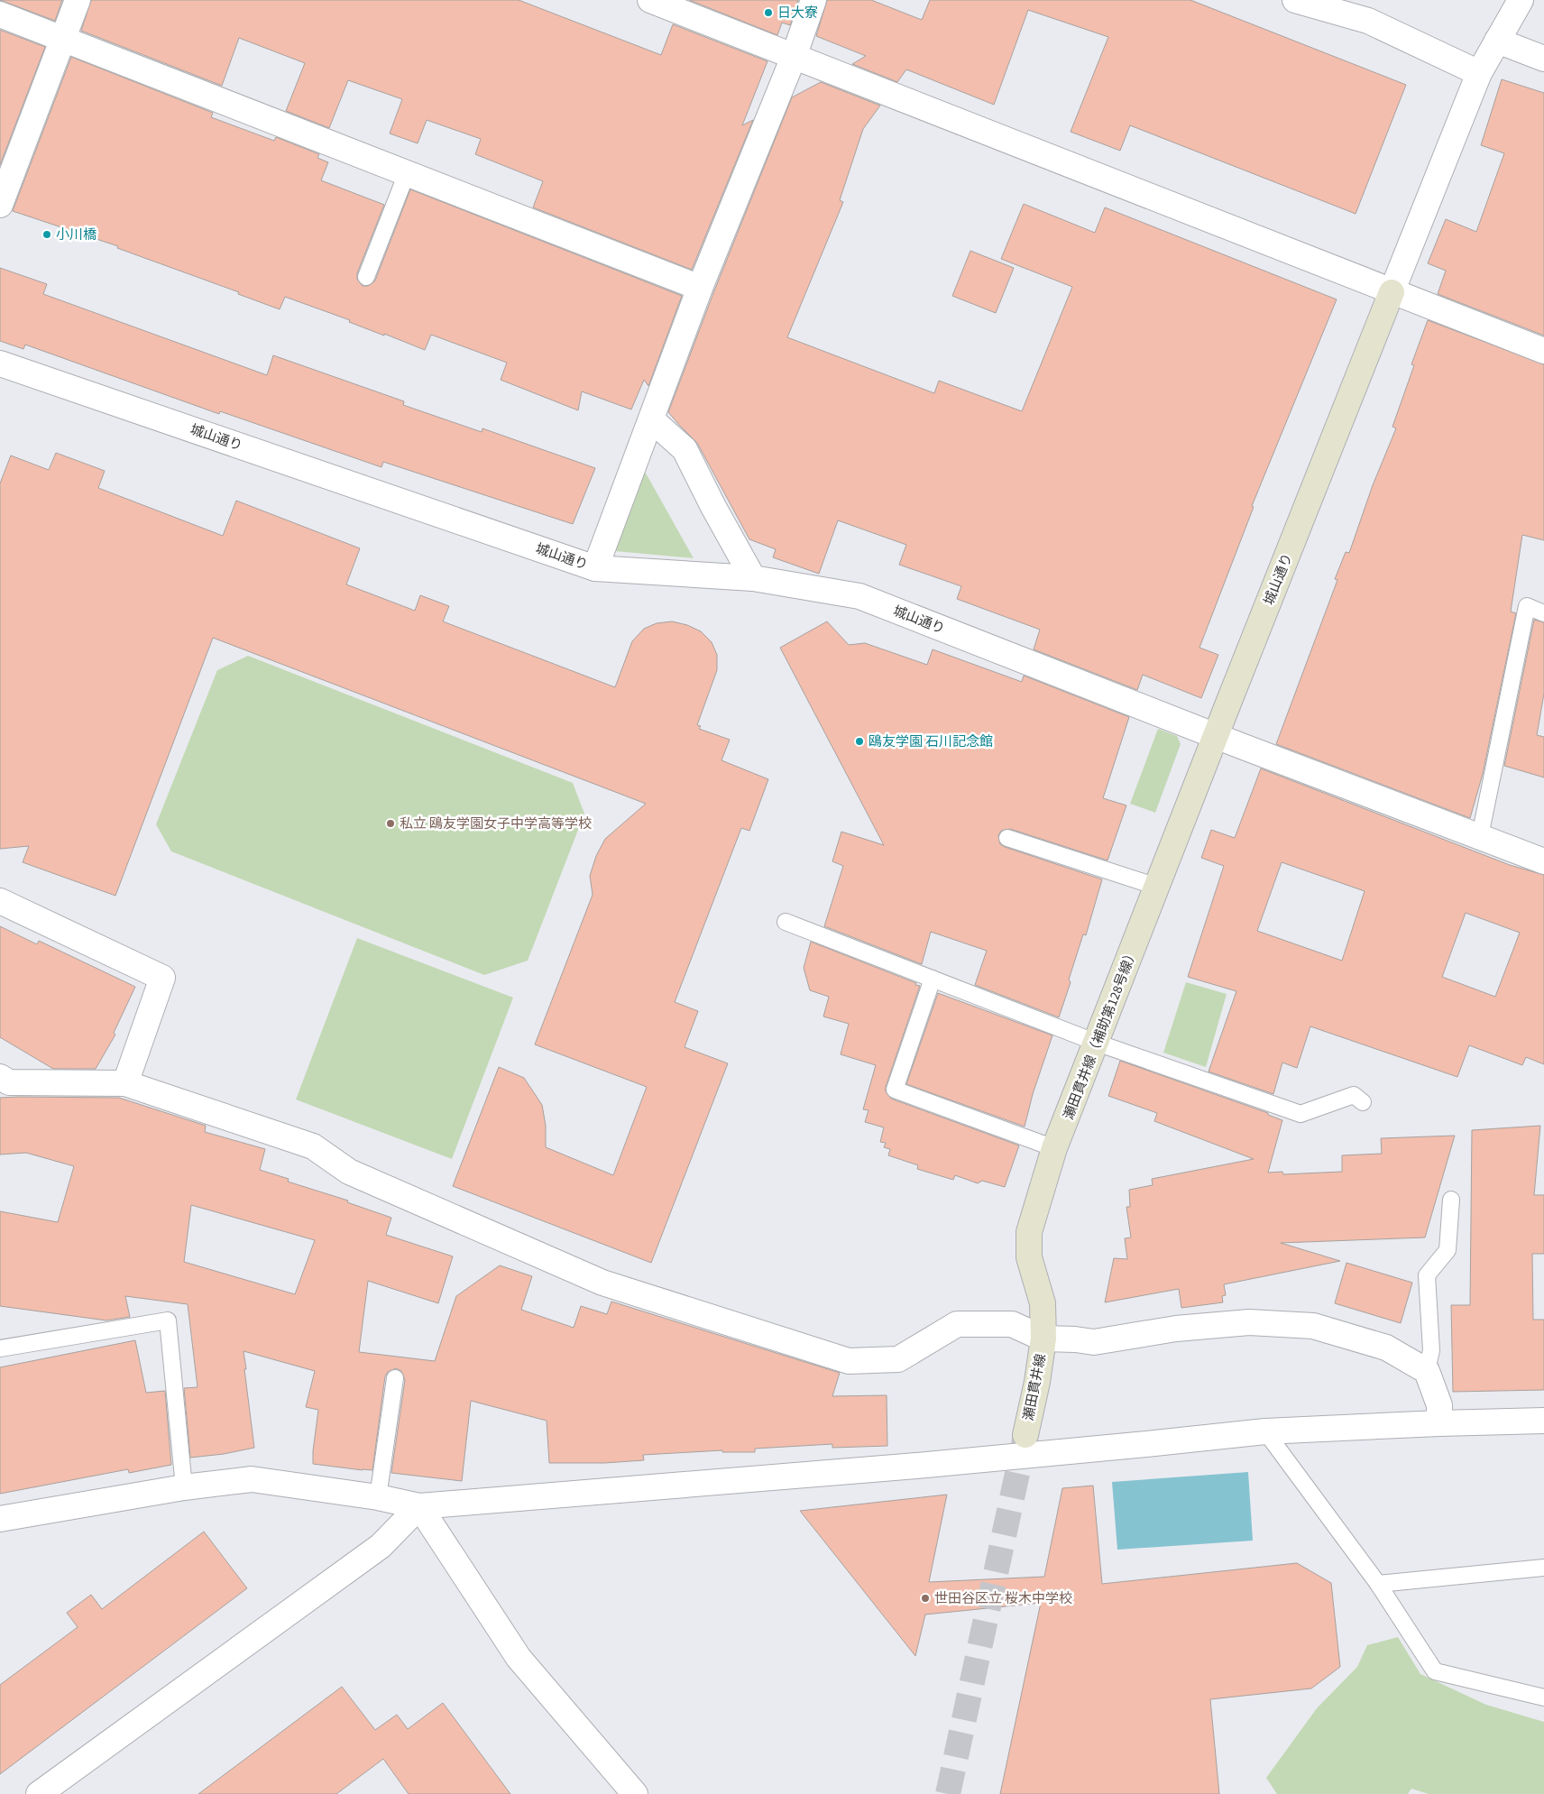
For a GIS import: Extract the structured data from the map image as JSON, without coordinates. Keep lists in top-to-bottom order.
{
  "streets": {
    "main road": ["城山通り", "瀬田貫井線（補助第128号線）", "瀬田貫井線"]
  },
  "crossings": [
    ["城山通り", "瀬田貫井線（補助第128号線）"],
    ["瀬田貫井線（補助第128号線）", "瀬田貫井線"]
  ],
  "places": [
    "日大寮",
    "小川橋",
    "鴎友学園 石川記念館",
    "私立 鴎友学園女子中学高等学校",
    "世田谷区立 桜木中学校"
  ]
}
